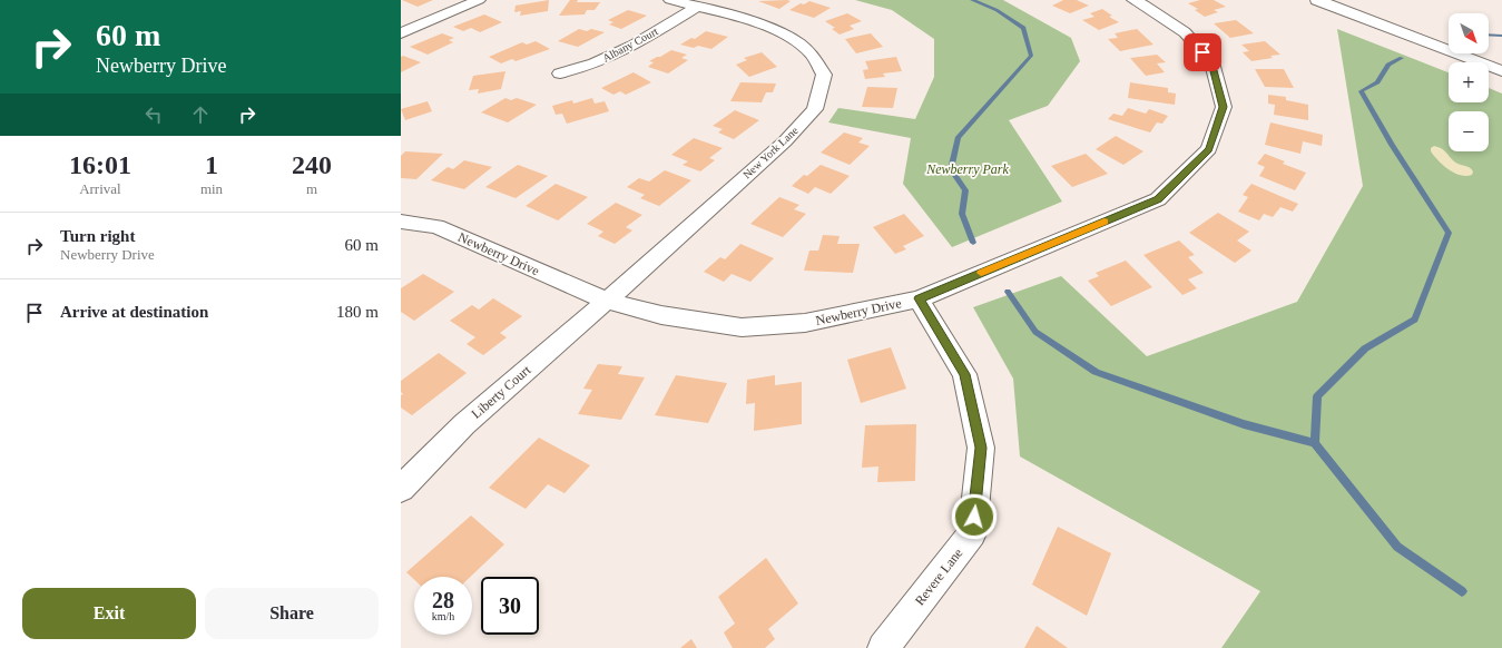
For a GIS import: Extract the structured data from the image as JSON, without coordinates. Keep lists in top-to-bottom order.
{
  "streets": {
    "street": [
      "Albany Court",
      "New York Lane",
      "Newberry Drive",
      "Liberty Court",
      "Revere Lane"
    ]
  },
  "crossings": [
    ["Albany Court", "New York Lane"],
    ["New York Lane", "Newberry Drive"],
    ["New York Lane", "Liberty Court"],
    ["Newberry Drive", "Liberty Court"],
    ["Newberry Drive", "Revere Lane"]
  ],
  "parks": ["Newberry Park"],
  "north": "bottom right",
  "page": {
    "turn": ["60 m", "Newberry Drive"],
    "map_buttons": ["+", "−"],
    "eta": [
      "16:01",
      "Arrival",
      "1",
      "min",
      "240",
      "m"
    ],
    "list": [
      {
        "name": "Turn right",
        "note": "Newberry Drive",
        "value": "60 m"
      },
      {
        "name": "Arrive at destination",
        "value": "180 m"
      }
    ],
    "speed": "28 km/h",
    "limit": "30",
    "buttons": ["Exit", "Share"]
  }
}
